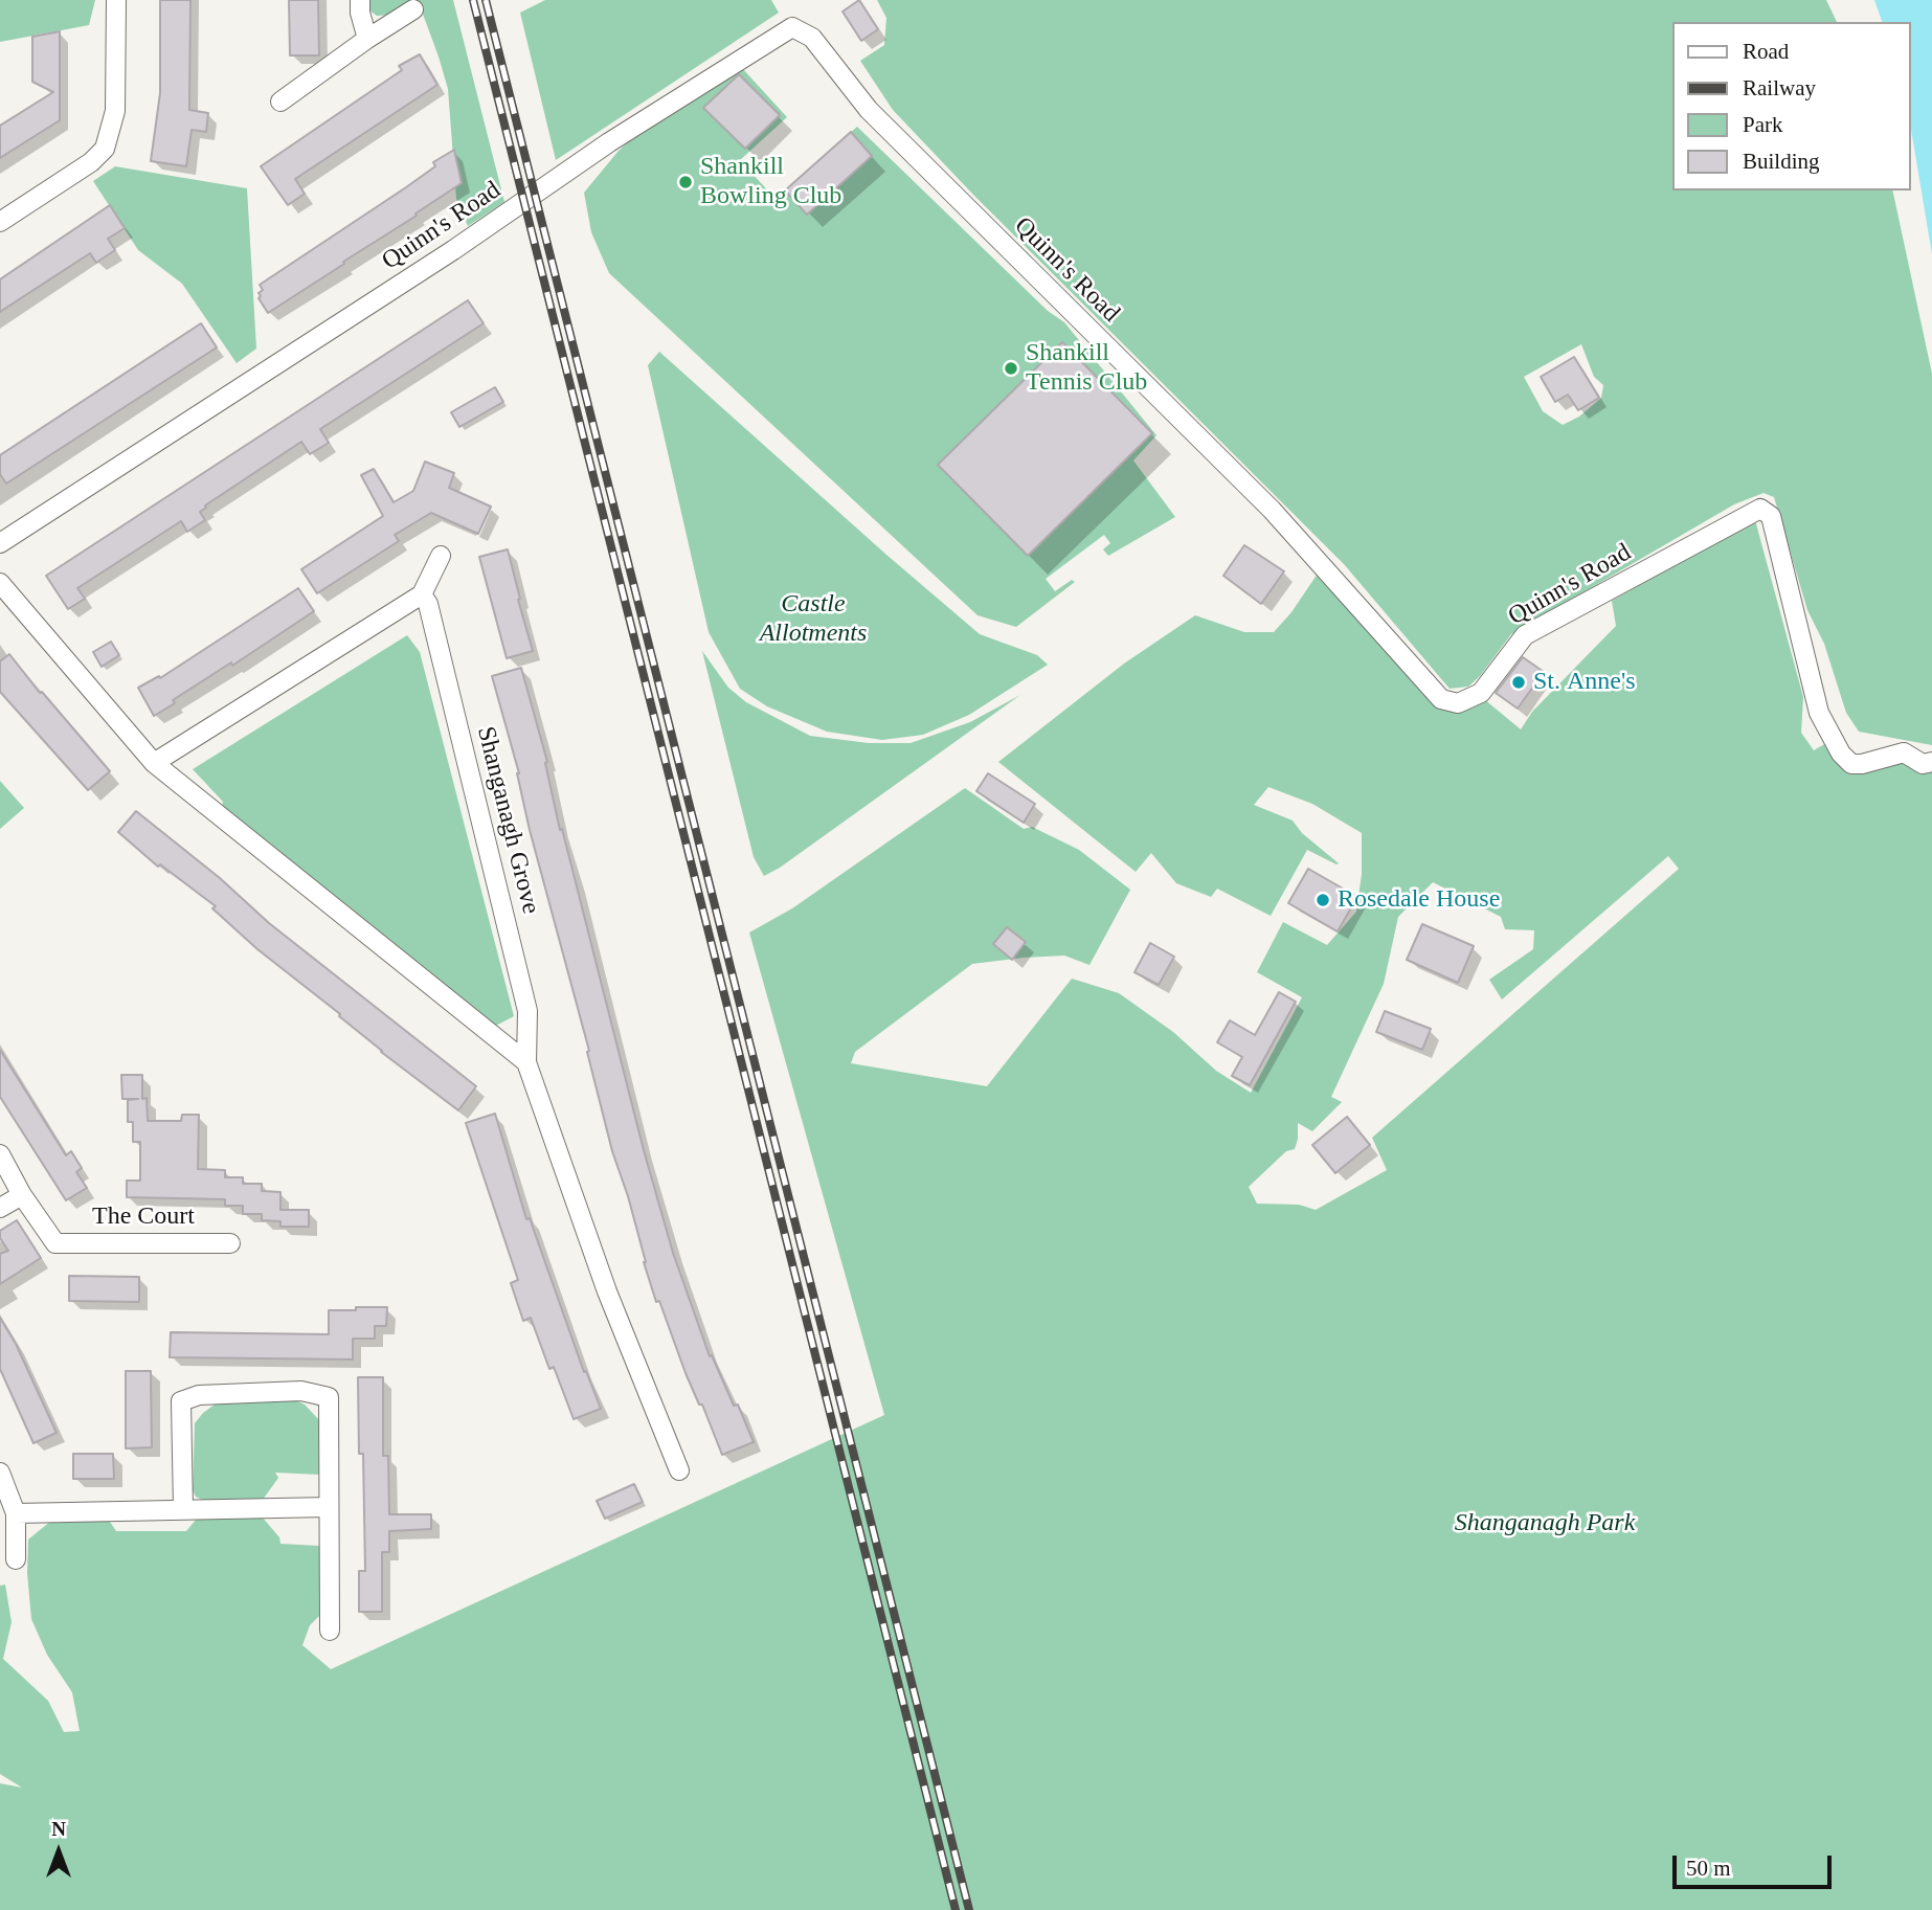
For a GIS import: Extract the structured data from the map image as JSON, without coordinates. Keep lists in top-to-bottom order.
{
  "streets": {
    "street": ["Quinn's Road", "Shanganagh Grove", "The Court"]
  },
  "parks": ["Castle Allotments", "Shanganagh Park"],
  "places": [
    "Shankill Bowling Club",
    "Shankill Tennis Club",
    "St. Anne's",
    "Rosedale House"
  ],
  "legend": [
    "Road",
    "Railway",
    "Park",
    "Building"
  ],
  "scale_bar": "50 m",
  "north": "top"
}
